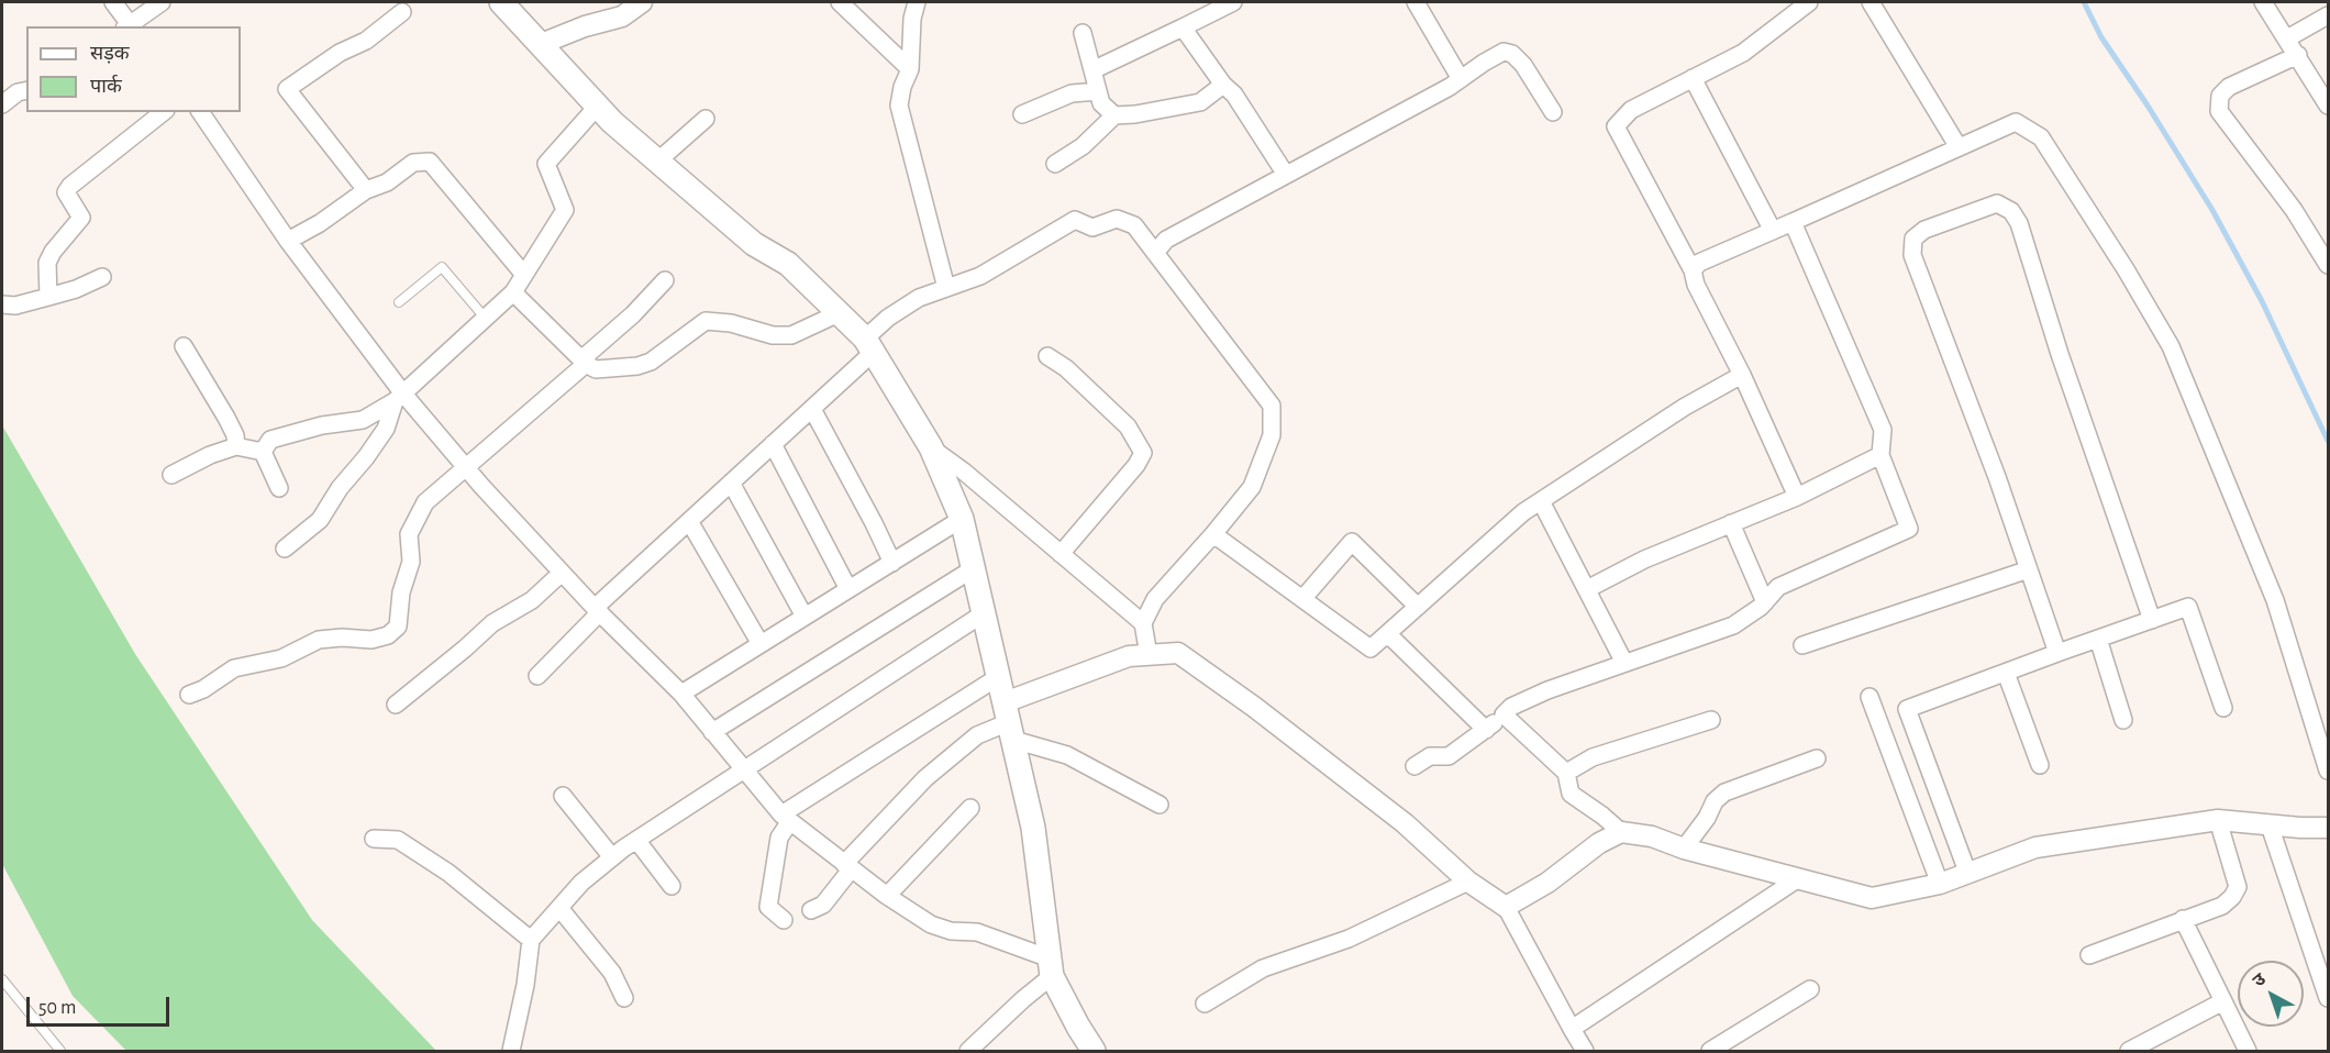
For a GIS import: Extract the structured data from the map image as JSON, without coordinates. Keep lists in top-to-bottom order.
{
  "legend": ["सड़क", "पार्क"],
  "scale_bar": "50 m",
  "north": "top left"
}
